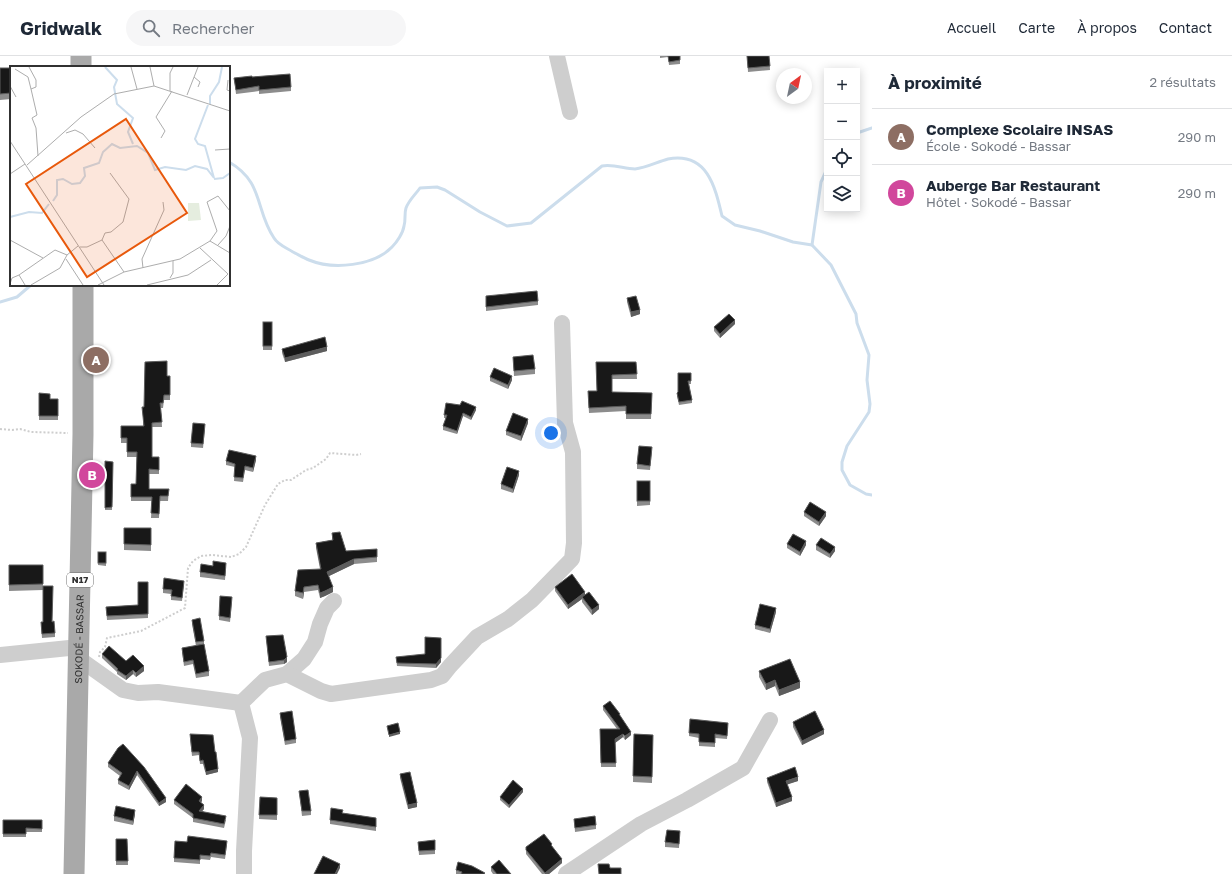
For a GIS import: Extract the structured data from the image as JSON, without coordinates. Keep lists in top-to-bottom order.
{
  "streets": {
    "main road": ["N17", "SOKODÉ - BASSAR"]
  },
  "north": "top right",
  "page": {
    "header": "Gridwalk",
    "search": "Rechercher",
    "nav": [
      "Accueil",
      "Carte",
      "À propos",
      "Contact"
    ],
    "heading": ["À proximité", "2 résultats"],
    "map_buttons": ["+", "−"],
    "list": [
      {
        "mark": "A",
        "name": "Complexe Scolaire INSAS",
        "note": "École · Sokodé - Bassar",
        "value": "290 m"
      },
      {
        "mark": "B",
        "name": "Auberge Bar Restaurant",
        "note": "Hôtel · Sokodé - Bassar",
        "value": "290 m"
      }
    ],
    "pins": ["A", "B"]
  }
}
